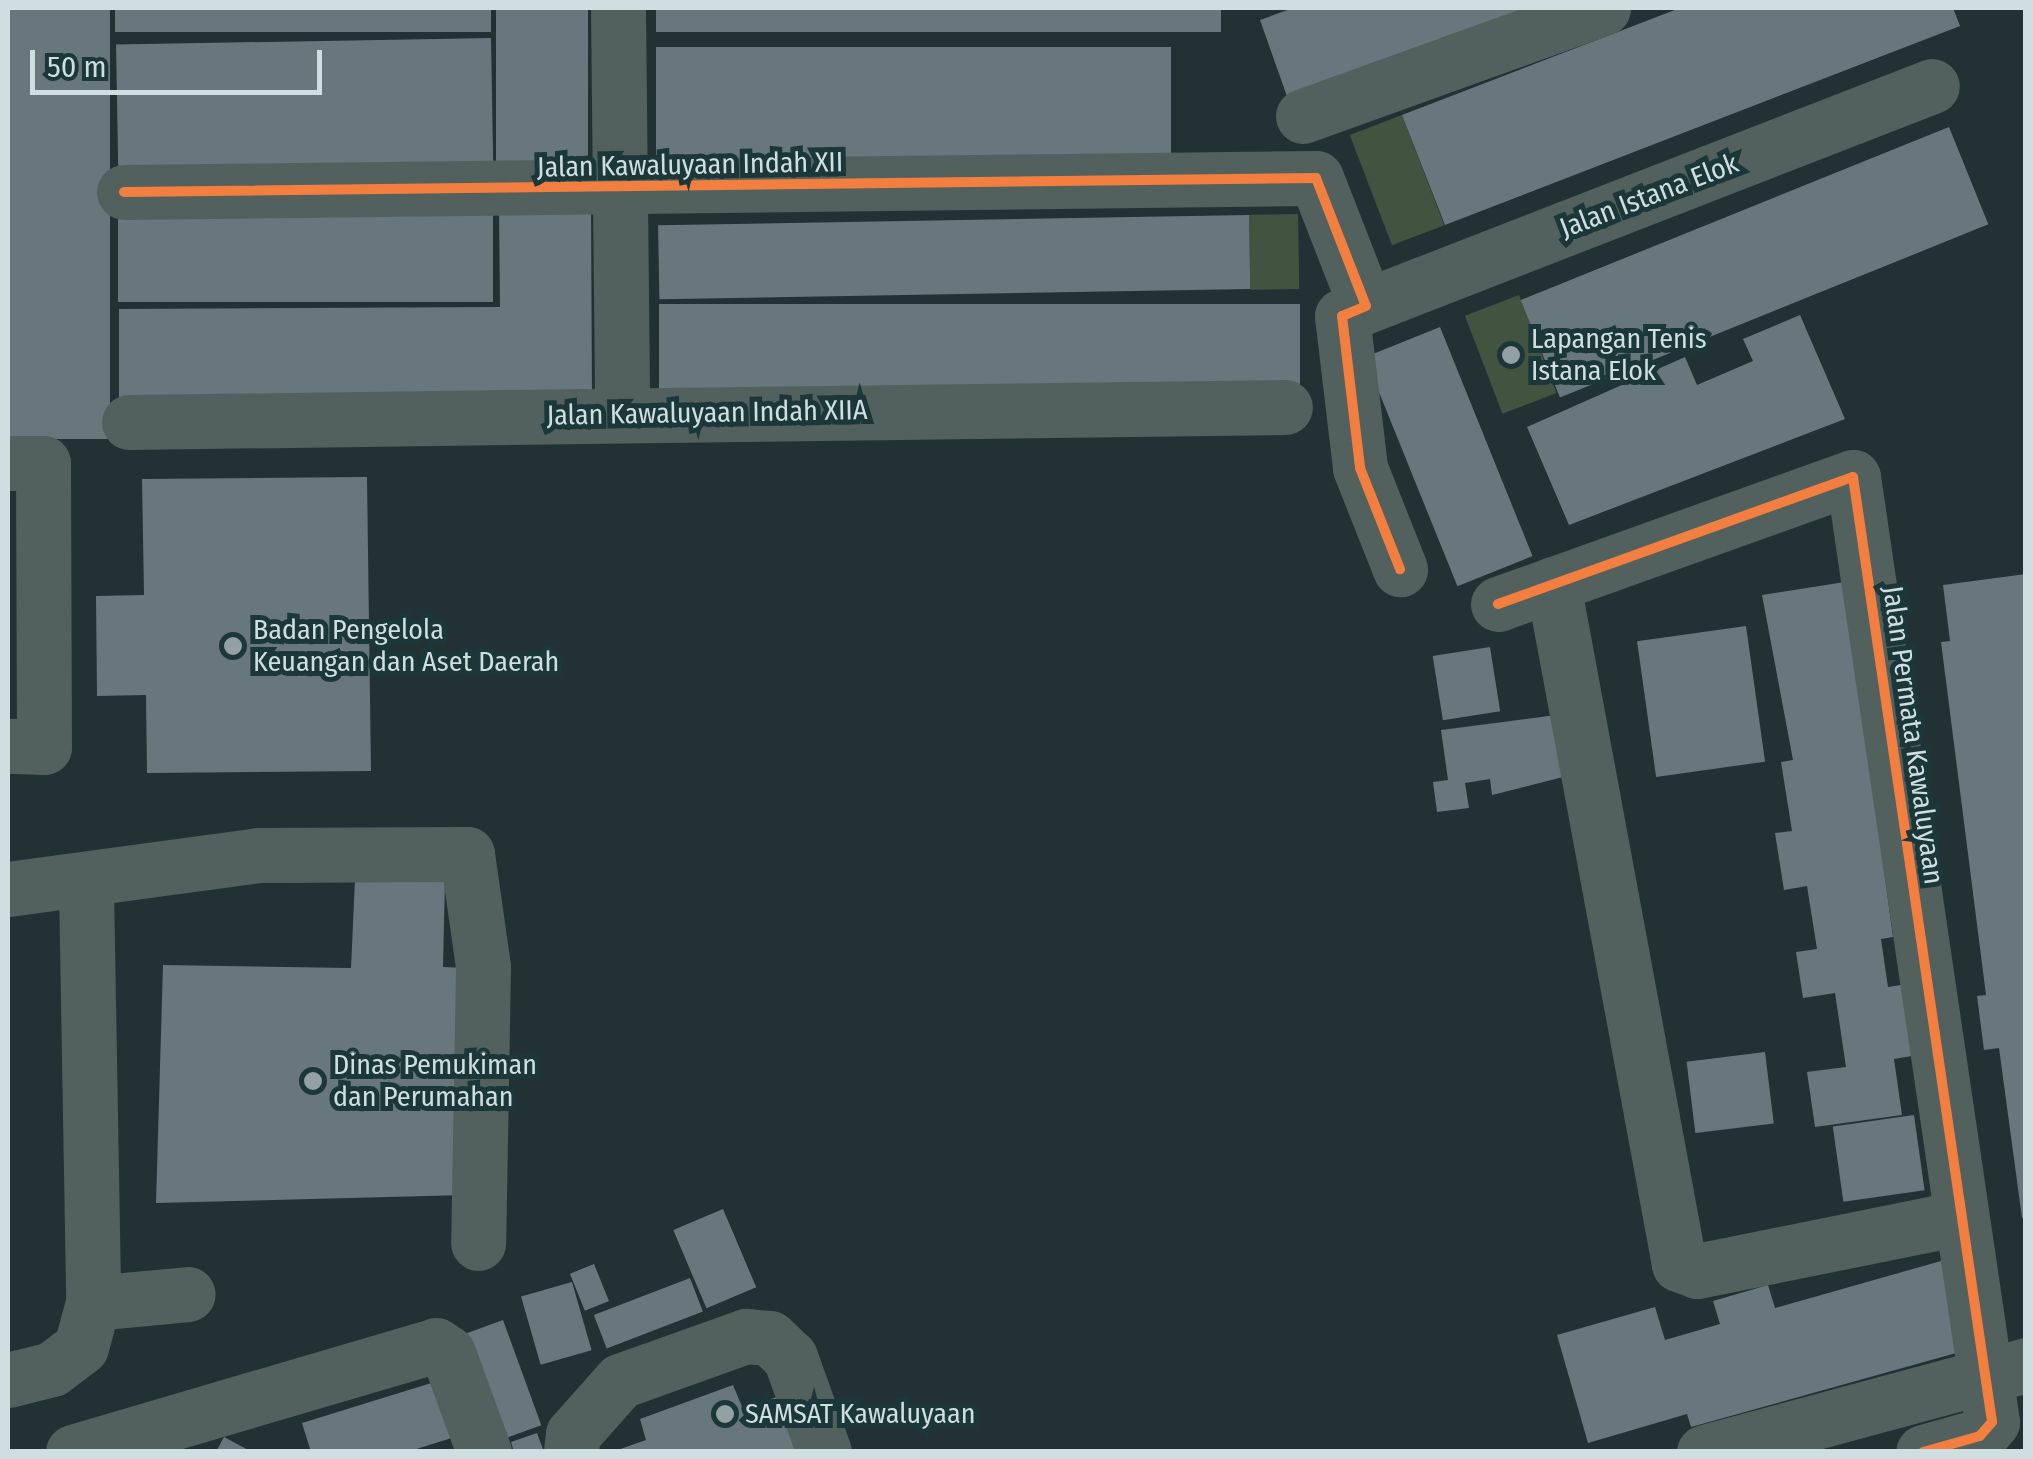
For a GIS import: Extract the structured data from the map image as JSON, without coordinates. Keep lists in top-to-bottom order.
{
  "streets": {
    "street": [
      "Jalan Kawaluyaan Indah XII",
      "Jalan Istana Elok",
      "Jalan Kawaluyaan Indah XIIA",
      "Jalan Permata Kawaluyaan"
    ]
  },
  "crossings": [
    ["Jalan Kawaluyaan Indah XII", "Jalan Istana Elok"]
  ],
  "places": [
    "Lapangan Tenis Istana Elok",
    "Badan Pengelola Keuangan dan Aset Daerah",
    "Dinas Pemukiman dan Perumahan",
    "SAMSAT Kawaluyaan"
  ],
  "scale_bar": "50 m"
}
